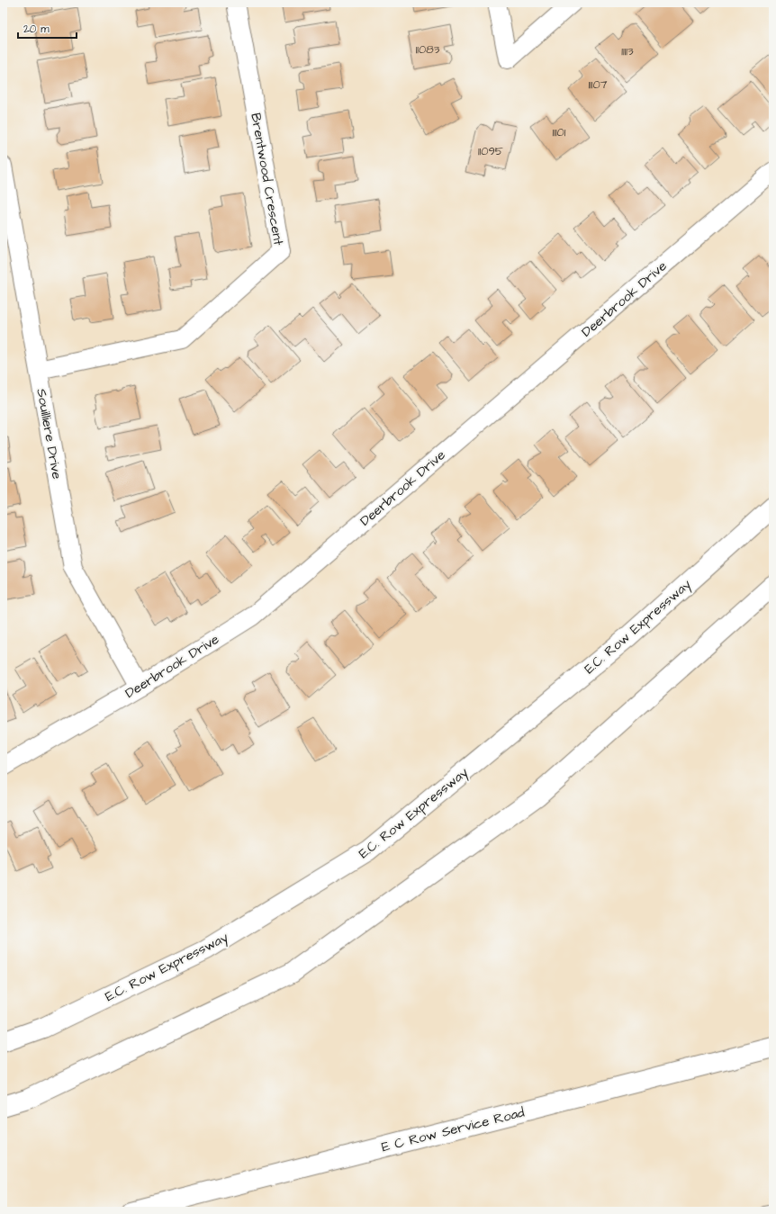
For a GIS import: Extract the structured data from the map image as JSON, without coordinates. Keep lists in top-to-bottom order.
{
  "streets": {
    "main road": ["E.C. Row Expressway", "E C Row Service Road"],
    "street": ["Brentwood Crescent", "Deerbrook Drive", "Souilliere Drive"]
  },
  "crossings": [
    ["Brentwood Crescent", "Souilliere Drive"],
    ["Deerbrook Drive", "Souilliere Drive"]
  ],
  "house_numbers": [
    "11083",
    "11113",
    "11107",
    "11101",
    "11095"
  ],
  "scale_bar": "20 m"
}
